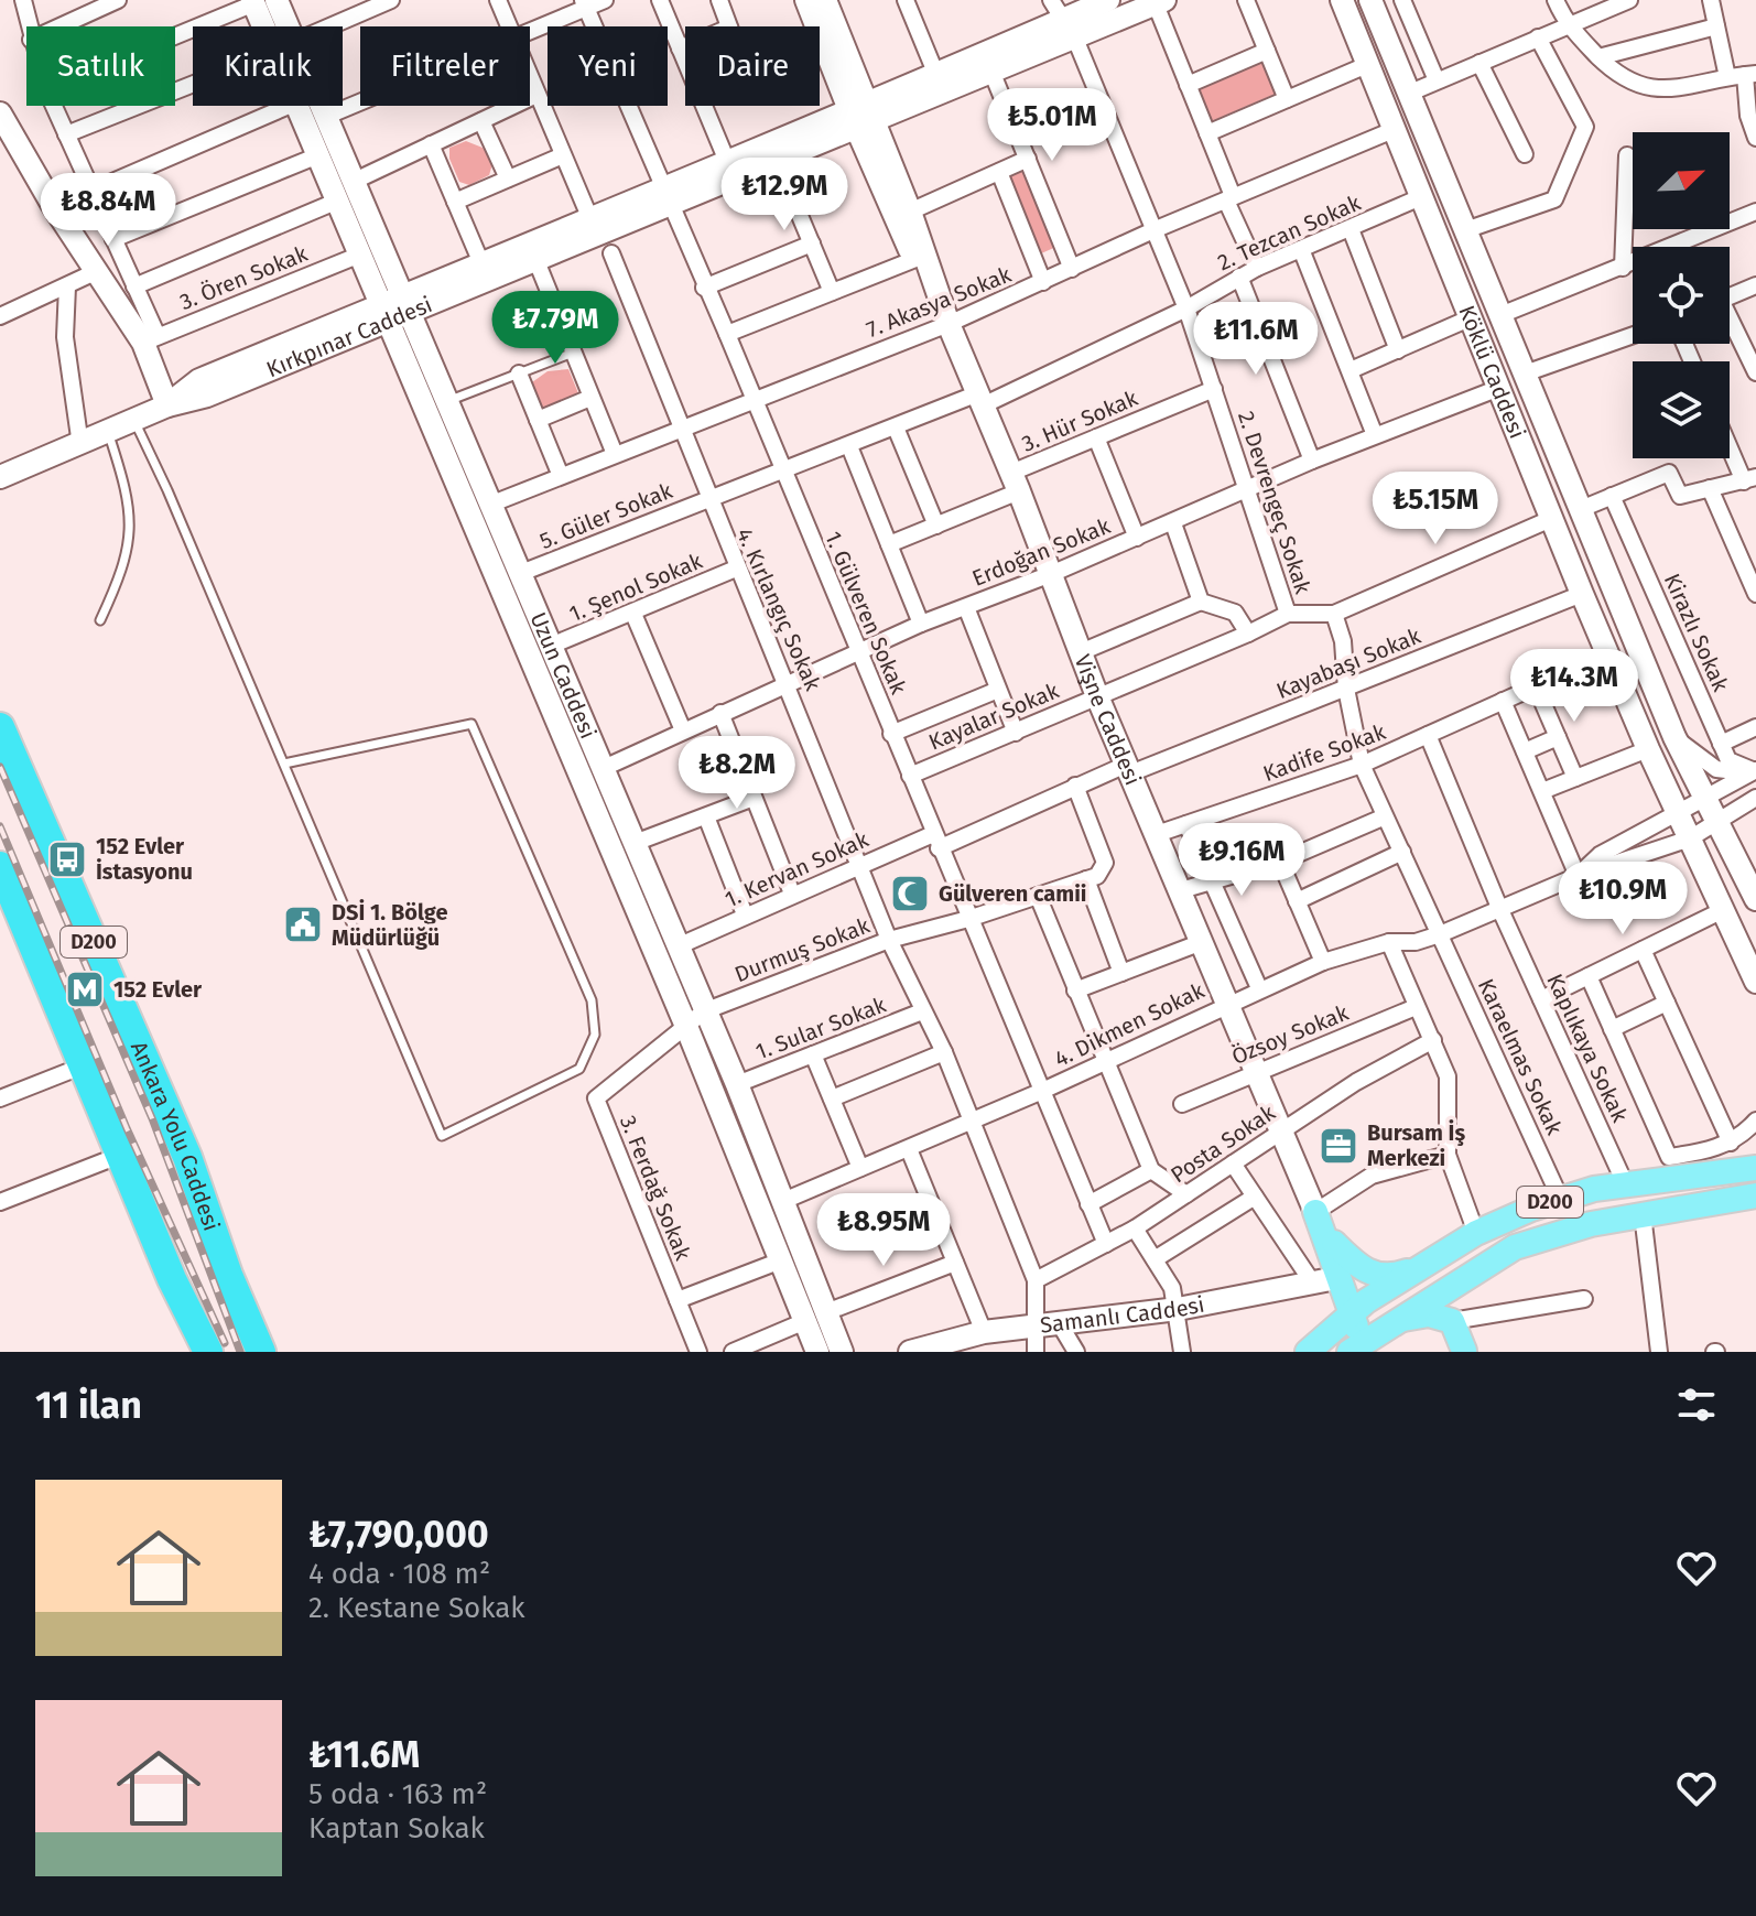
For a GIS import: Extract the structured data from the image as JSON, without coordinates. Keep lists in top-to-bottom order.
{
  "streets": {
    "highway": ["D200", "Ankara Yolu Caddesi"],
    "main road": [
      "Kırkpınar Caddesi",
      "Köklü Caddesi",
      "Uzun Caddesi",
      "Vişne Caddesi",
      "Samanlı Caddesi"
    ],
    "street": [
      "2. Tezcan Sokak",
      "3. Ören Sokak",
      "7. Akasya Sokak",
      "3. Hür Sokak",
      "2. Devrengeç Sokak",
      "5. Güler Sokak",
      "Erdoğan Sokak",
      "1. Şenol Sokak",
      "4. Kırlangıç Sokak",
      "1. Gülveren Sokak",
      "Kirazlı Sokak",
      "Kayabaşı Sokak",
      "Kayalar Sokak",
      "Kadife Sokak",
      "1. Kervan Sokak",
      "Durmuş Sokak",
      "4. Dikmen Sokak",
      "1. Sular Sokak",
      "Özsoy Sokak",
      "Kaplıkaya Sokak",
      "Karaelmas Sokak",
      "Posta Sokak",
      "3. Ferdağ Sokak"
    ]
  },
  "crossings": [
    ["2. Tezcan Sokak", "Köklü Caddesi"],
    ["2. Tezcan Sokak", "2. Devrengeç Sokak"],
    ["2. Tezcan Sokak", "5. Güler Sokak"],
    ["2. Tezcan Sokak", "Vişne Caddesi"],
    ["3. Ören Sokak", "Uzun Caddesi"],
    ["7. Akasya Sokak", "Köklü Caddesi"],
    ["7. Akasya Sokak", "2. Devrengeç Sokak"],
    ["7. Akasya Sokak", "4. Kırlangıç Sokak"],
    ["7. Akasya Sokak", "1. Gülveren Sokak"],
    ["7. Akasya Sokak", "Uzun Caddesi"],
    ["7. Akasya Sokak", "Vişne Caddesi"],
    ["Kırkpınar Caddesi", "2. Devrengeç Sokak"],
    ["Kırkpınar Caddesi", "4. Kırlangıç Sokak"],
    ["Kırkpınar Caddesi", "1. Gülveren Sokak"],
    ["Kırkpınar Caddesi", "Uzun Caddesi"],
    ["Kırkpınar Caddesi", "Vişne Caddesi"],
    ["Köklü Caddesi", "Erdoğan Sokak"],
    ["Köklü Caddesi", "Kayabaşı Sokak"],
    ["3. Hür Sokak", "2. Devrengeç Sokak"],
    ["3. Hür Sokak", "Vişne Caddesi"],
    ["2. Devrengeç Sokak", "Erdoğan Sokak"],
    ["2. Devrengeç Sokak", "Kayabaşı Sokak"],
    ["2. Devrengeç Sokak", "Kayalar Sokak"],
    ["2. Devrengeç Sokak", "Kadife Sokak"],
    ["2. Devrengeç Sokak", "4. Dikmen Sokak"],
    ["2. Devrengeç Sokak", "Karaelmas Sokak"],
    ["5. Güler Sokak", "4. Kırlangıç Sokak"],
    ["5. Güler Sokak", "1. Gülveren Sokak"],
    ["5. Güler Sokak", "Uzun Caddesi"],
    ["Erdoğan Sokak", "4. Kırlangıç Sokak"],
    ["Erdoğan Sokak", "1. Gülveren Sokak"],
    ["Erdoğan Sokak", "Uzun Caddesi"],
    ["Erdoğan Sokak", "Vişne Caddesi"],
    ["1. Şenol Sokak", "4. Kırlangıç Sokak"],
    ["1. Şenol Sokak", "Uzun Caddesi"],
    ["4. Kırlangıç Sokak", "1. Kervan Sokak"],
    ["4. Kırlangıç Sokak", "Durmuş Sokak"],
    ["4. Kırlangıç Sokak", "4. Dikmen Sokak"],
    ["4. Kırlangıç Sokak", "1. Sular Sokak"],
    ["4. Kırlangıç Sokak", "Posta Sokak"],
    ["4. Kırlangıç Sokak", "Samanlı Caddesi"],
    ["1. Gülveren Sokak", "Kayalar Sokak"],
    ["1. Gülveren Sokak", "1. Kervan Sokak"],
    ["1. Gülveren Sokak", "Durmuş Sokak"],
    ["1. Gülveren Sokak", "4. Dikmen Sokak"],
    ["1. Gülveren Sokak", "Posta Sokak"],
    ["Kayabaşı Sokak", "Vişne Caddesi"],
    ["Kayabaşı Sokak", "1. Kervan Sokak"],
    ["Uzun Caddesi", "1. Kervan Sokak"],
    ["Uzun Caddesi", "Durmuş Sokak"],
    ["Uzun Caddesi", "4. Dikmen Sokak"],
    ["Uzun Caddesi", "1. Sular Sokak"],
    ["Uzun Caddesi", "3. Ferdağ Sokak"],
    ["Kayalar Sokak", "Vişne Caddesi"],
    ["Vişne Caddesi", "Kadife Sokak"],
    ["Vişne Caddesi", "1. Kervan Sokak"],
    ["Vişne Caddesi", "4. Dikmen Sokak"],
    ["Vişne Caddesi", "Özsoy Sokak"],
    ["Vişne Caddesi", "Posta Sokak"],
    ["Kadife Sokak", "Kaplıkaya Sokak"],
    ["D200", "Kaplıkaya Sokak"],
    ["D200", "Karaelmas Sokak"],
    ["D200", "Ankara Yolu Caddesi"],
    ["Durmuş Sokak", "3. Ferdağ Sokak"],
    ["4. Dikmen Sokak", "Kaplıkaya Sokak"],
    ["4. Dikmen Sokak", "Karaelmas Sokak"]
  ],
  "places": {
    "bus stop": ["152 Evler İstasyonu"],
    "mosque": ["Gülveren camii"],
    "public building": ["DSİ 1. Bölge Müdürlüğü"],
    "metro station": ["152 Evler"],
    "office": ["Bursam İş Merkezi"]
  },
  "north": "top right",
  "page": {
    "chip": [
      "Satılık",
      "Kiralık",
      "Filtreler",
      "Yeni",
      "Daire"
    ],
    "price": [
      "₺5.01M",
      "₺12.9M",
      "₺8.84M",
      "₺7.79M",
      "₺11.6M",
      "₺5.15M",
      "₺14.3M",
      "₺8.2M",
      "₺9.16M",
      "₺10.9M",
      "₺8.95M"
    ],
    "heading": "11 ilan",
    "list": [
      {
        "name": "₺7,790,000",
        "note": "4 oda · 108 m² · 2. Kestane Sokak"
      },
      {
        "name": "₺11.6M",
        "note": "5 oda · 163 m² · Kaptan Sokak"
      }
    ]
  }
}
